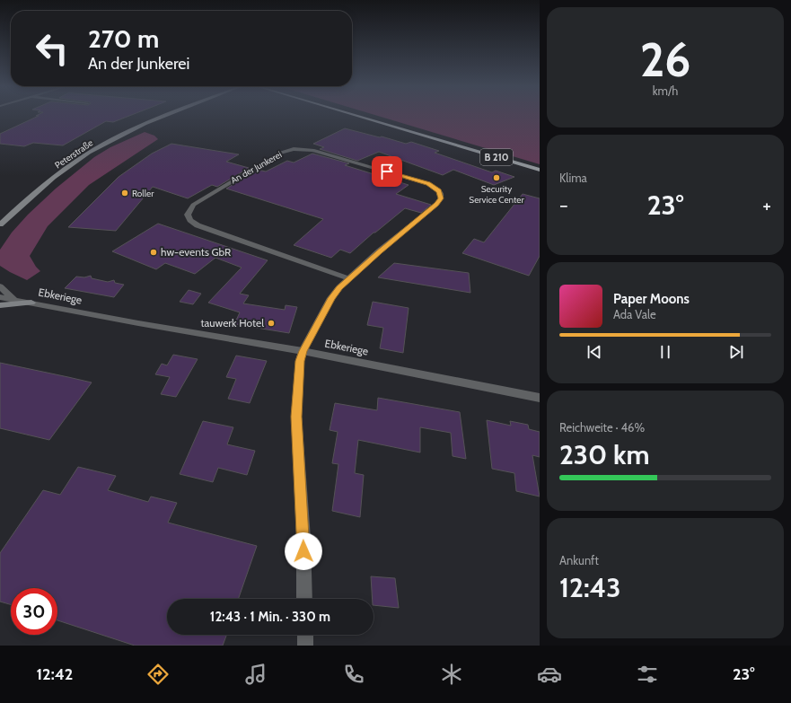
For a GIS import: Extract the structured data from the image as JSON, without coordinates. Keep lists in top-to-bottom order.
{
  "streets": {
    "main road": ["Peterstraße", "B 210"],
    "street": ["An der Junkerei", "Ebkeriege"]
  },
  "crossings": [
    ["An der Junkerei", "Ebkeriege"]
  ],
  "places": [
    "Security Service Center",
    "Roller",
    "hw-events GbR",
    "tauwerk Hotel"
  ],
  "page": {
    "tile": [
      ["26", "km/h"],
      "Klima",
      ["Reichweite · 46%", "230 km"],
      ["Ankunft", "12:43"]
    ],
    "turn": ["270 m", "An der Junkerei"],
    "heat": ["−", "23°", "+"],
    "song": ["Paper Moons", "Ada Vale"],
    "limit": "30",
    "trip": "12:43 · 1 Min. · 330 m",
    "tabs": ["12:42", "23°"]
  }
}
